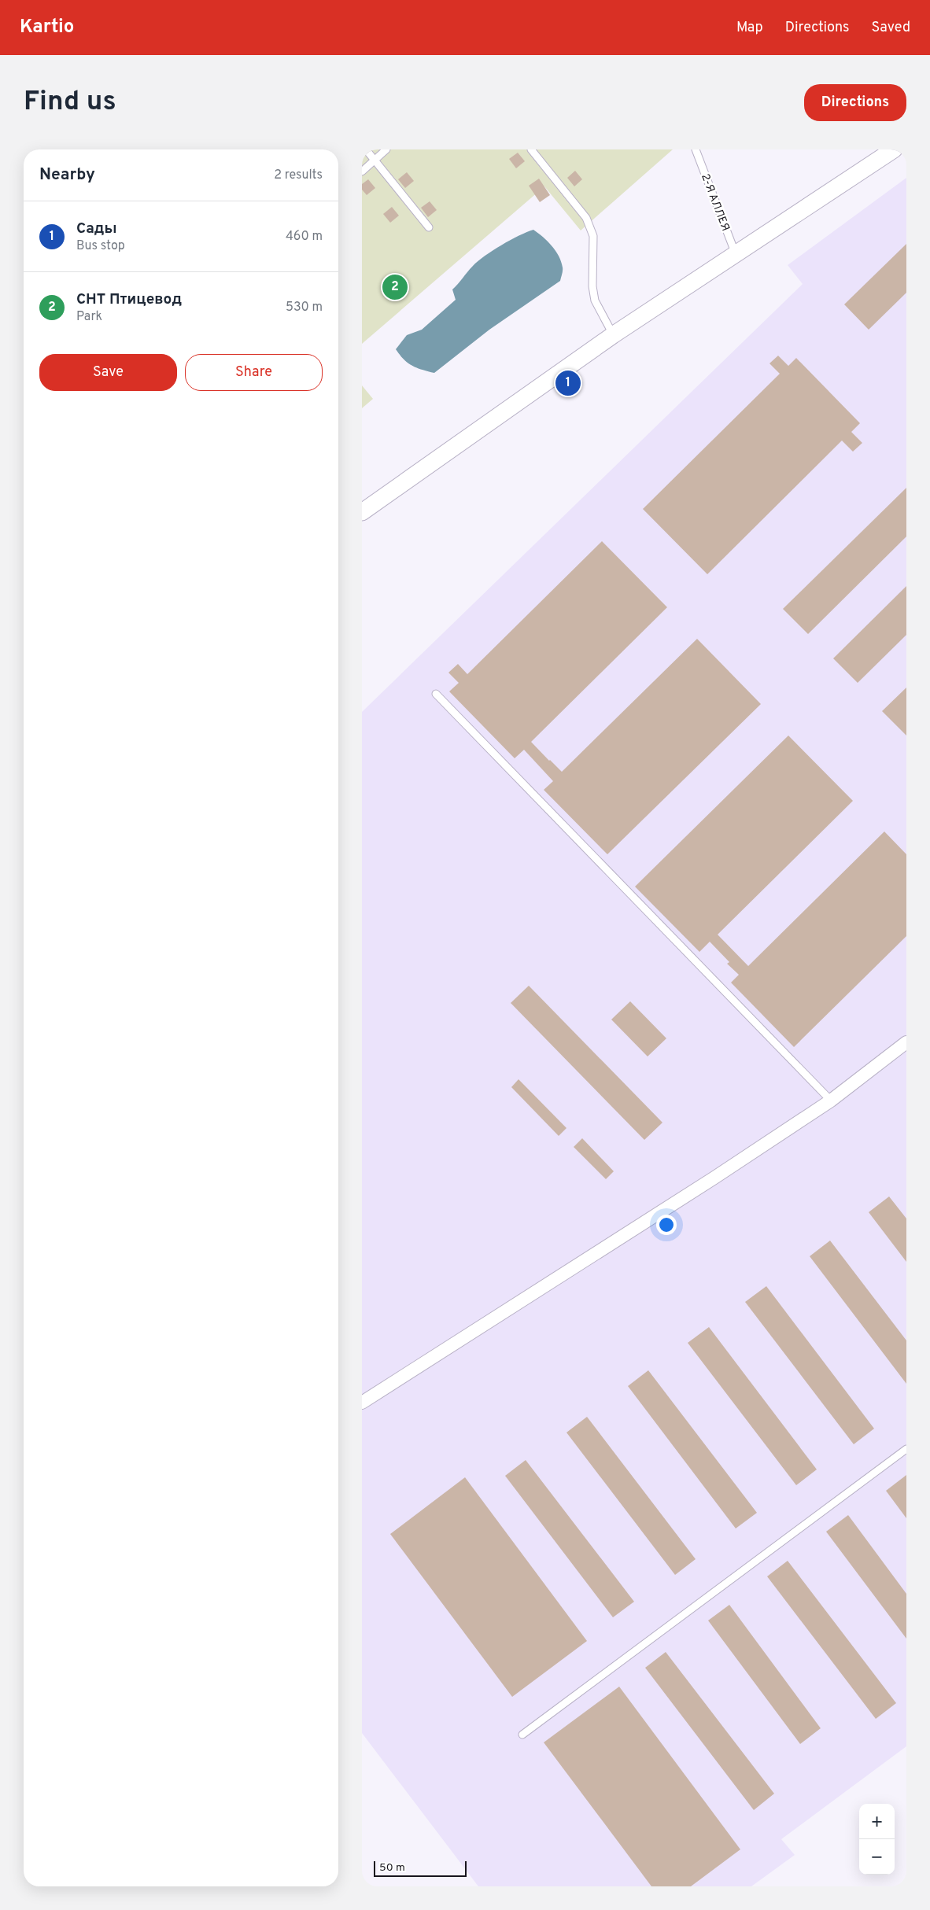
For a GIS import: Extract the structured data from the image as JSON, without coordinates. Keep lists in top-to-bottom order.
{
  "streets": {
    "lane": ["2-Я АЛЛЕЯ"]
  },
  "scale_bar": "50 m",
  "page": {
    "header": "Kartio",
    "nav": ["Map", "Directions", "Saved"],
    "buttons": [
      "Directions",
      ["Save", "Share"]
    ],
    "title": "Find us",
    "heading": ["Nearby", "2 results"],
    "list": [
      {
        "mark": "1",
        "name": "Сады",
        "note": "Bus stop",
        "value": "460 m"
      },
      {
        "mark": "2",
        "name": "СНТ Птицевод",
        "note": "Park",
        "value": "530 m"
      }
    ],
    "pins": ["2", "1"],
    "map_buttons": ["+", "−"],
    "scale": "50 m"
  }
}
